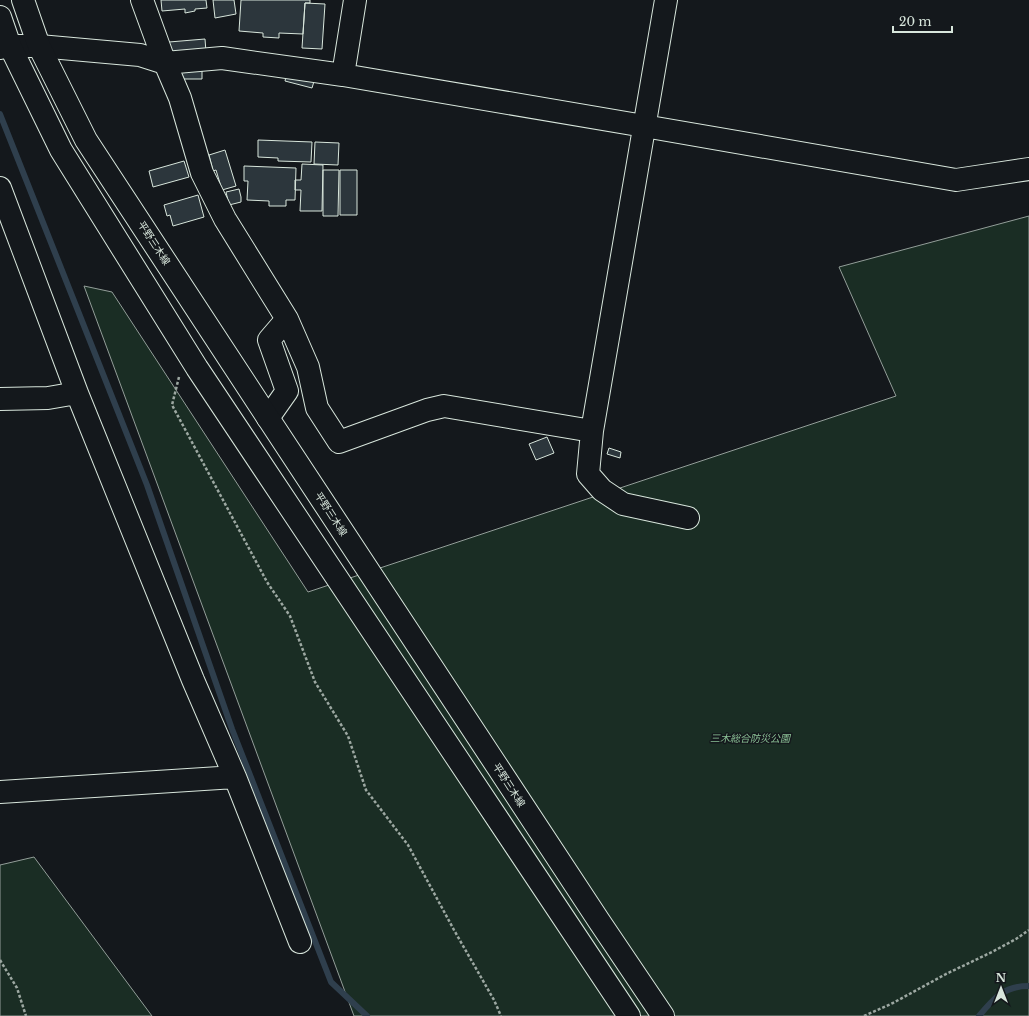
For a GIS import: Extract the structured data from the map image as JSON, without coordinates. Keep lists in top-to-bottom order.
{
  "streets": {
    "street": ["平野三木線"]
  },
  "parks": ["三木総合防災公園"],
  "scale_bar": "20 m",
  "north": "top"
}
